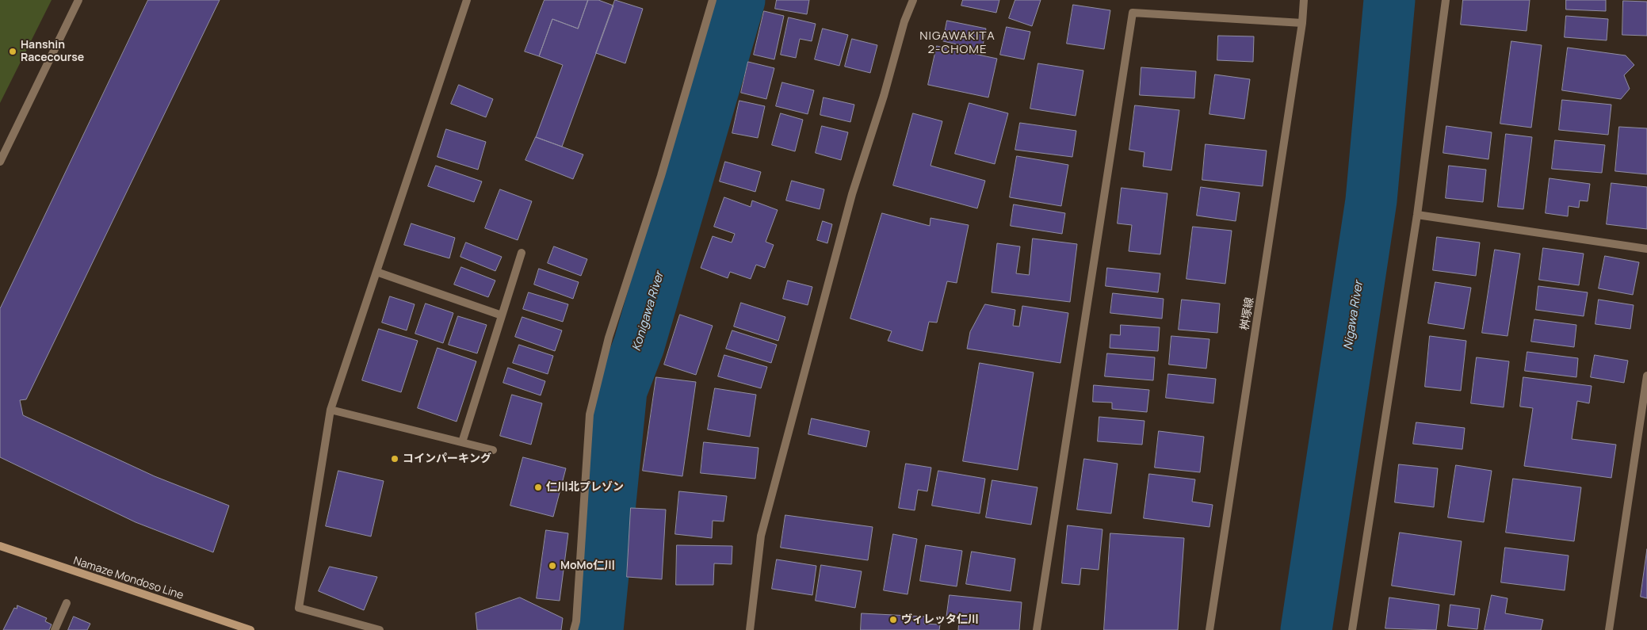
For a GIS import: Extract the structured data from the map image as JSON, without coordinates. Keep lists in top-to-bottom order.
{
  "streets": {
    "main road": ["Namaze Mondoso Line"],
    "street": ["桝塚線"]
  },
  "districts": ["NIGAWAKITA 2-CHOME"],
  "water": ["Konigawa River", "Nigawa River"],
  "places": [
    "Hanshin Racecourse",
    "コインパーキング",
    "仁川北プレゾン",
    "MoMo仁川",
    "ヴィレッタ仁川"
  ]
}
